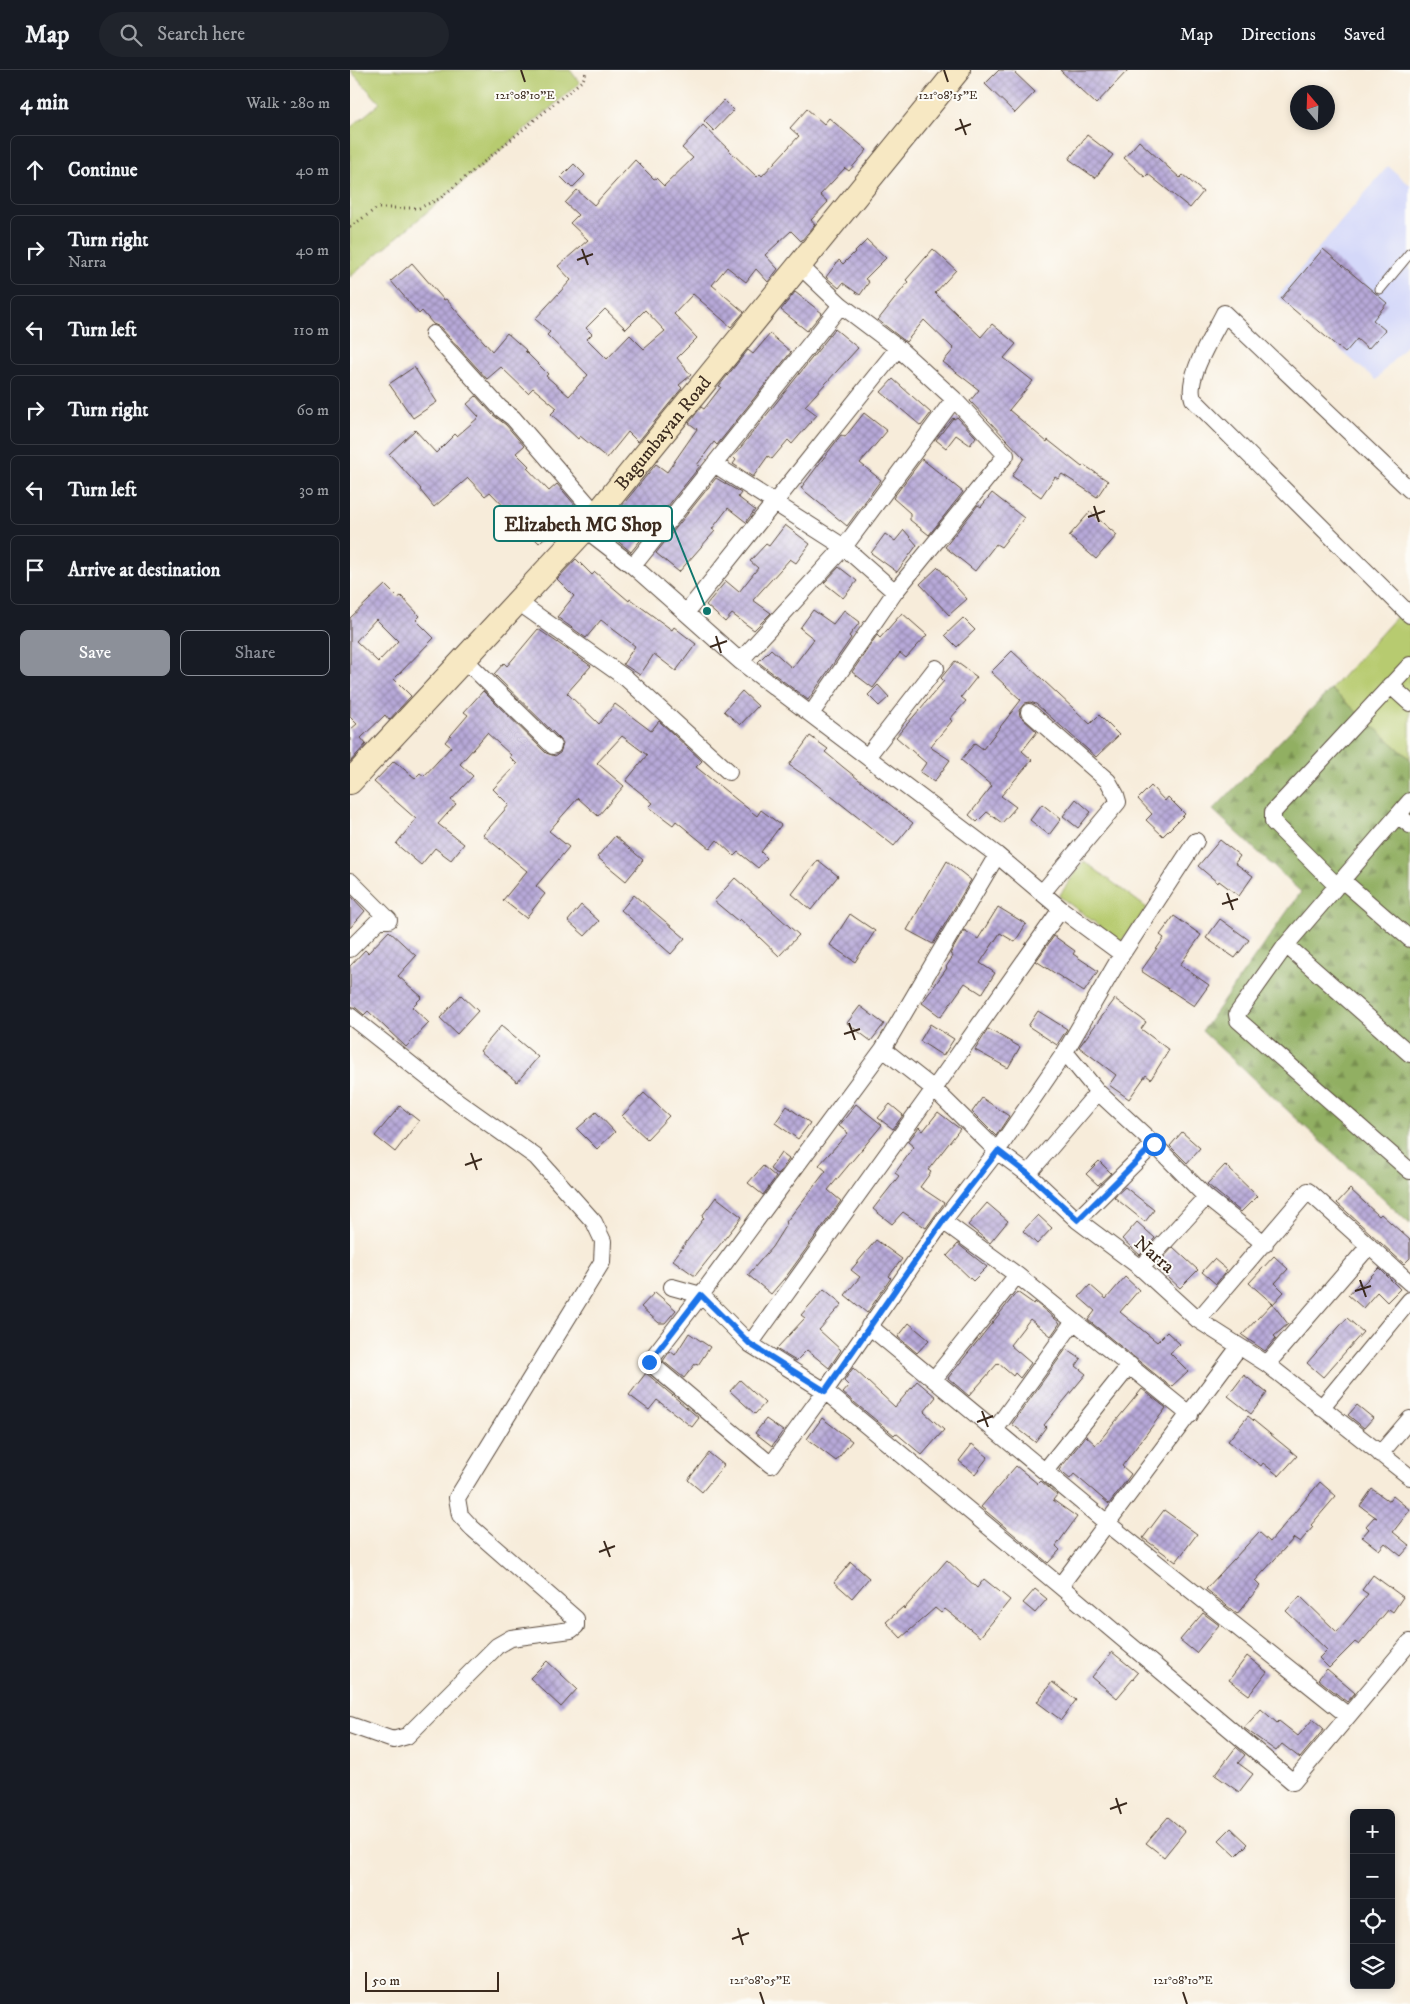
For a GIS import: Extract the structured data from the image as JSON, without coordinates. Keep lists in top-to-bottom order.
{
  "streets": {
    "street": ["Bagumbayan Road", "Narra"]
  },
  "places": ["Elizabeth MC Shop"],
  "scale_bar": "50 m",
  "north": "top",
  "page": {
    "header": "Map",
    "search": "Search here",
    "nav": ["Map", "Directions", "Saved"],
    "heading": ["4 min", "Walk · 280 m"],
    "list": [
      ["Continue", "40 m"],
      ["Turn right", "Narra", "40 m"],
      ["Turn left", "110 m"],
      ["Turn right", "60 m"],
      ["Turn left", "30 m"],
      "Arrive at destination"
    ],
    "buttons": ["Save", "Share"],
    "map_buttons": ["+", "−"],
    "scale": "50 m"
  },
  "coordinates": ["121°08'10\"E", "121°08'15\"E", "121°08'05\"E"]
}
